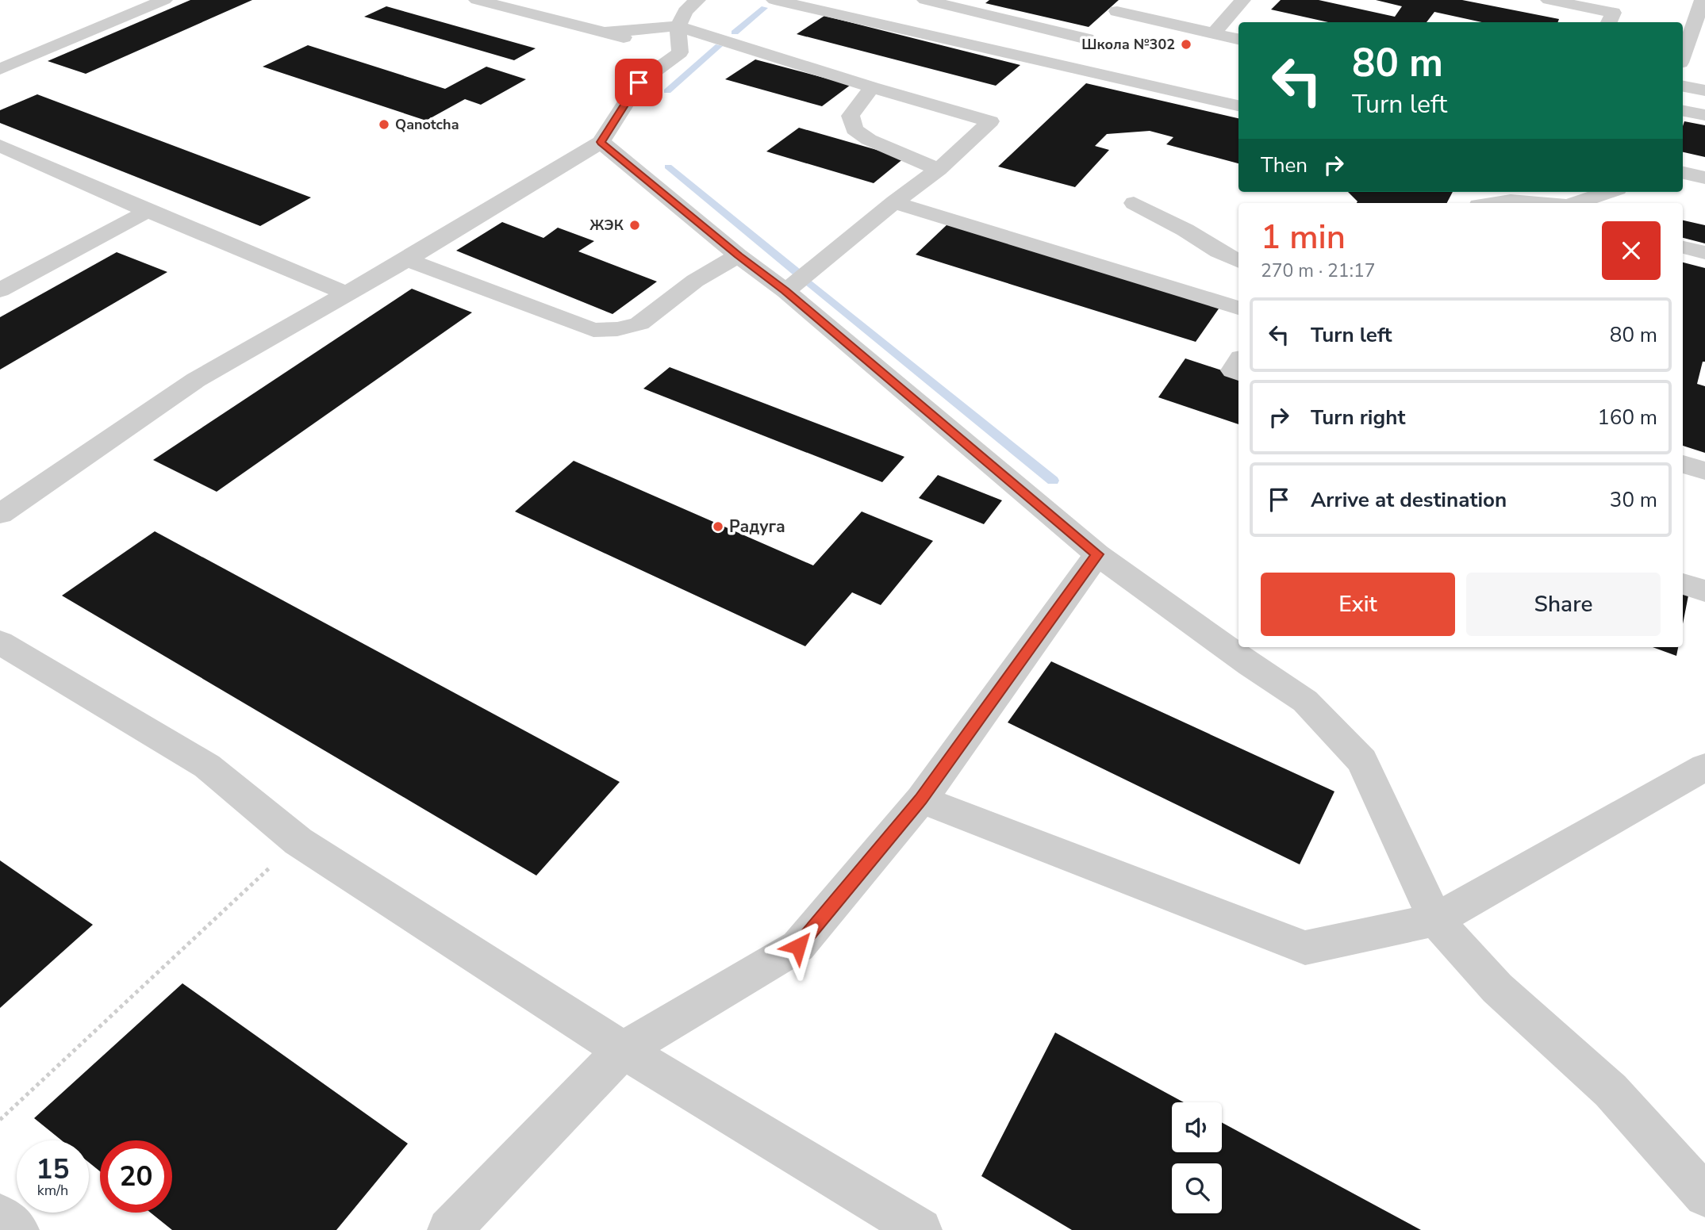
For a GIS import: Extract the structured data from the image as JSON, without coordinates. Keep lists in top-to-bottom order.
{
  "places": [
    "Школа №302",
    "Qanotcha",
    "ЖЭК",
    "Радуга"
  ],
  "page": {
    "turn": ["80 m", "Turn left"],
    "then": "Then",
    "heading": ["1 min", "270 m · 21:17"],
    "list": [
      {
        "name": "Turn left",
        "value": "80 m"
      },
      {
        "name": "Turn right",
        "value": "160 m"
      },
      {
        "name": "Arrive at destination",
        "value": "30 m"
      }
    ],
    "buttons": ["Exit", "Share"],
    "speed": "15 km/h",
    "limit": "20"
  }
}
